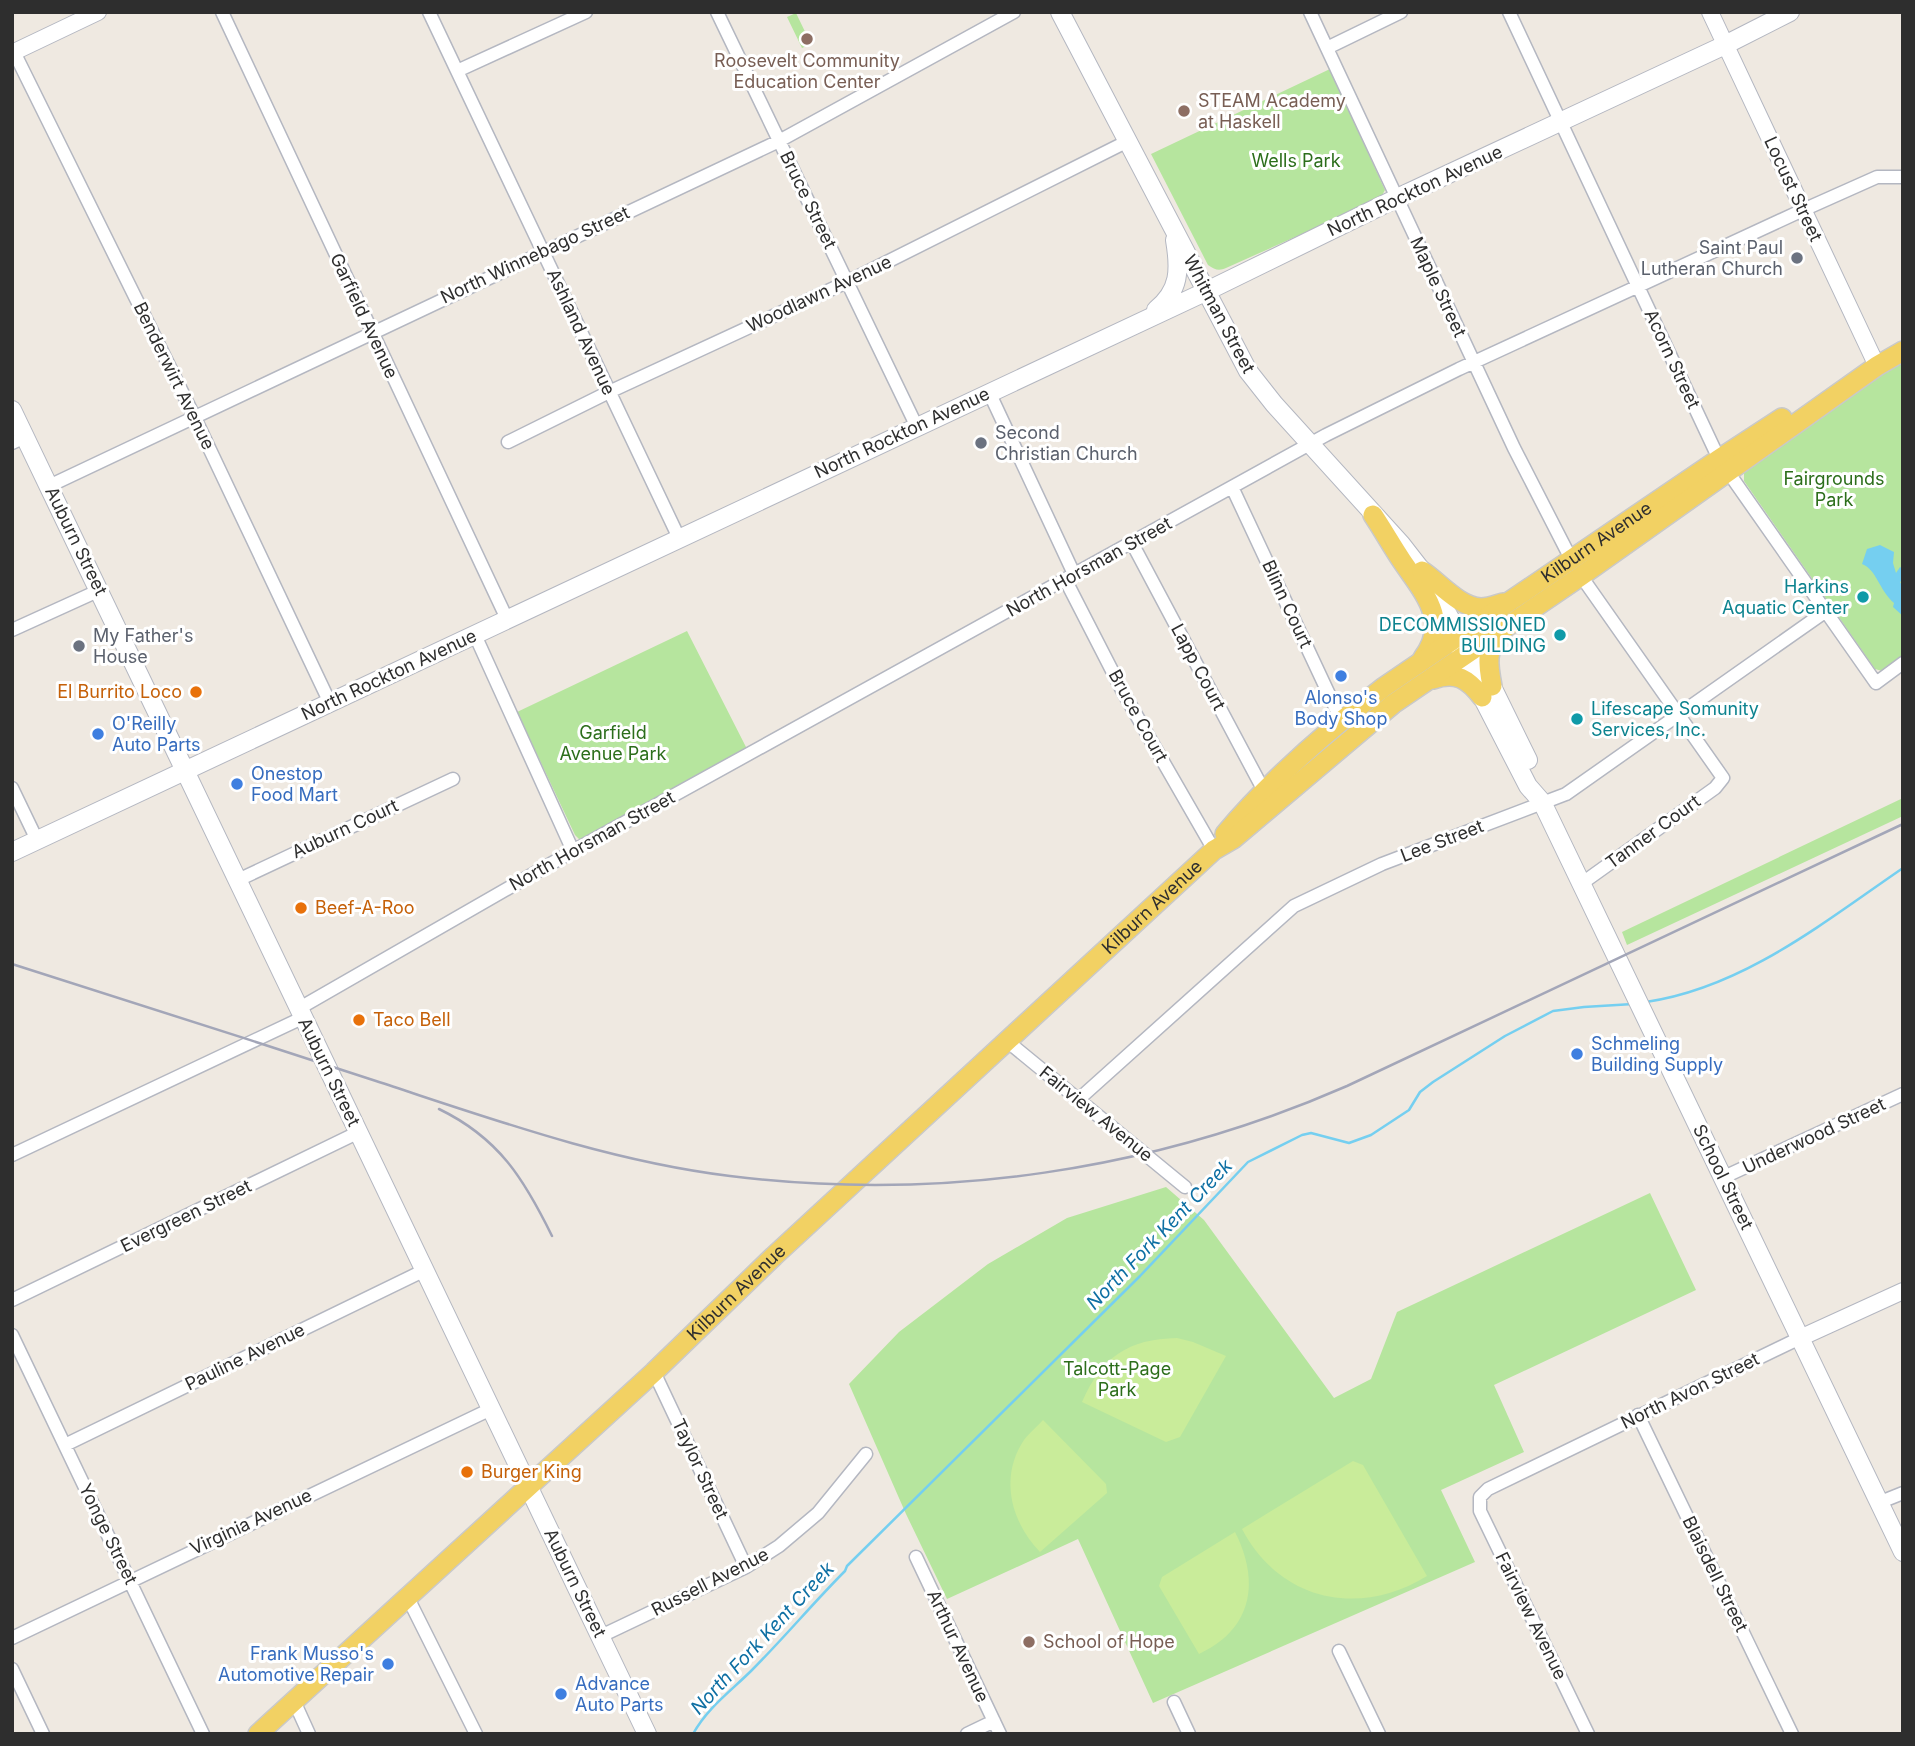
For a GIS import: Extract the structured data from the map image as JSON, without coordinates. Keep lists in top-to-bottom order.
{
  "streets": {
    "main road": [
      "North Rockton Avenue",
      "Whitman Street",
      "Auburn Street",
      "Kilburn Avenue",
      "School Street"
    ],
    "street": [
      "Locust Street",
      "Bruce Street",
      "North Winnebago Street",
      "Maple Street",
      "Woodlawn Avenue",
      "Garfield Avenue",
      "Ashland Avenue",
      "Acorn Street",
      "Benderwirt Avenue",
      "North Horsman Street",
      "Blinn Court",
      "Lapp Court",
      "Bruce Court",
      "Auburn Court",
      "Tanner Court",
      "Lee Street",
      "Fairview Avenue",
      "Underwood Street",
      "Evergreen Street",
      "Pauline Avenue",
      "North Avon Street",
      "Taylor Street",
      "Virginia Avenue",
      "Yonge Street",
      "Blaisdell Street",
      "Russell Avenue",
      "Arthur Avenue"
    ]
  },
  "crossings": [
    ["Locust Street", "North Rockton Avenue"],
    ["Locust Street", "Kilburn Avenue"],
    ["Locust Street", "North Horsman Street"],
    ["North Rockton Avenue", "Bruce Street"],
    ["North Rockton Avenue", "Maple Street"],
    ["North Rockton Avenue", "Whitman Street"],
    ["North Rockton Avenue", "Garfield Avenue"],
    ["North Rockton Avenue", "Ashland Avenue"],
    ["North Rockton Avenue", "Acorn Street"],
    ["North Rockton Avenue", "Benderwirt Avenue"],
    ["North Rockton Avenue", "Auburn Street"],
    ["Bruce Street", "North Winnebago Street"],
    ["Bruce Street", "Woodlawn Avenue"],
    ["North Winnebago Street", "Garfield Avenue"],
    ["North Winnebago Street", "Ashland Avenue"],
    ["North Winnebago Street", "Benderwirt Avenue"],
    ["North Winnebago Street", "Auburn Street"],
    ["Maple Street", "Kilburn Avenue"],
    ["Maple Street", "North Horsman Street"],
    ["Maple Street", "Tanner Court"],
    ["Maple Street", "Lee Street"],
    ["Woodlawn Avenue", "Whitman Street"],
    ["Woodlawn Avenue", "Ashland Avenue"],
    ["Whitman Street", "Kilburn Avenue"],
    ["Whitman Street", "North Horsman Street"],
    ["Whitman Street", "School Street"],
    ["Acorn Street", "Kilburn Avenue"],
    ["Acorn Street", "North Horsman Street"],
    ["Acorn Street", "Lee Street"],
    ["Auburn Street", "Kilburn Avenue"],
    ["Auburn Street", "North Horsman Street"],
    ["Auburn Street", "Auburn Court"],
    ["Auburn Street", "Evergreen Street"],
    ["Auburn Street", "Pauline Avenue"],
    ["Auburn Street", "Virginia Avenue"],
    ["Auburn Street", "Russell Avenue"],
    ["Kilburn Avenue", "Blinn Court"],
    ["Kilburn Avenue", "Lapp Court"],
    ["Kilburn Avenue", "Bruce Court"],
    ["Kilburn Avenue", "Fairview Avenue"],
    ["Kilburn Avenue", "School Street"],
    ["Kilburn Avenue", "Taylor Street"],
    ["North Horsman Street", "Blinn Court"],
    ["North Horsman Street", "Lapp Court"],
    ["North Horsman Street", "Bruce Court"],
    ["Tanner Court", "School Street"],
    ["Lee Street", "Fairview Avenue"],
    ["Lee Street", "School Street"],
    ["Fairview Avenue", "North Avon Street"],
    ["Underwood Street", "School Street"],
    ["School Street", "North Avon Street"],
    ["Pauline Avenue", "Yonge Street"],
    ["North Avon Street", "Blaisdell Street"],
    ["Taylor Street", "Russell Avenue"],
    ["Virginia Avenue", "Yonge Street"]
  ],
  "water": ["North Fork Kent Creek"],
  "parks": [
    "Wells Park",
    "Fairgrounds Park",
    "Garfield Avenue Park",
    "Talcott-Page Park"
  ],
  "places": [
    "Roosevelt Community Education Center",
    "STEAM Academy at Haskell",
    "Saint Paul Lutheran Church",
    "Second Christian Church",
    "Harkins Aquatic Center",
    "DECOMMISSIONED BUILDING",
    "My Father's House",
    "Alonso's Body Shop",
    "El Burrito Loco",
    "Lifescape Somunity Services, Inc.",
    "O'Reilly Auto Parts",
    "Onestop Food Mart",
    "Beef-A-Roo",
    "Taco Bell",
    "Schmeling Building Supply",
    "Burger King",
    "School of Hope",
    "Frank Musso's Automotive Repair",
    "Advance Auto Parts"
  ]
}
